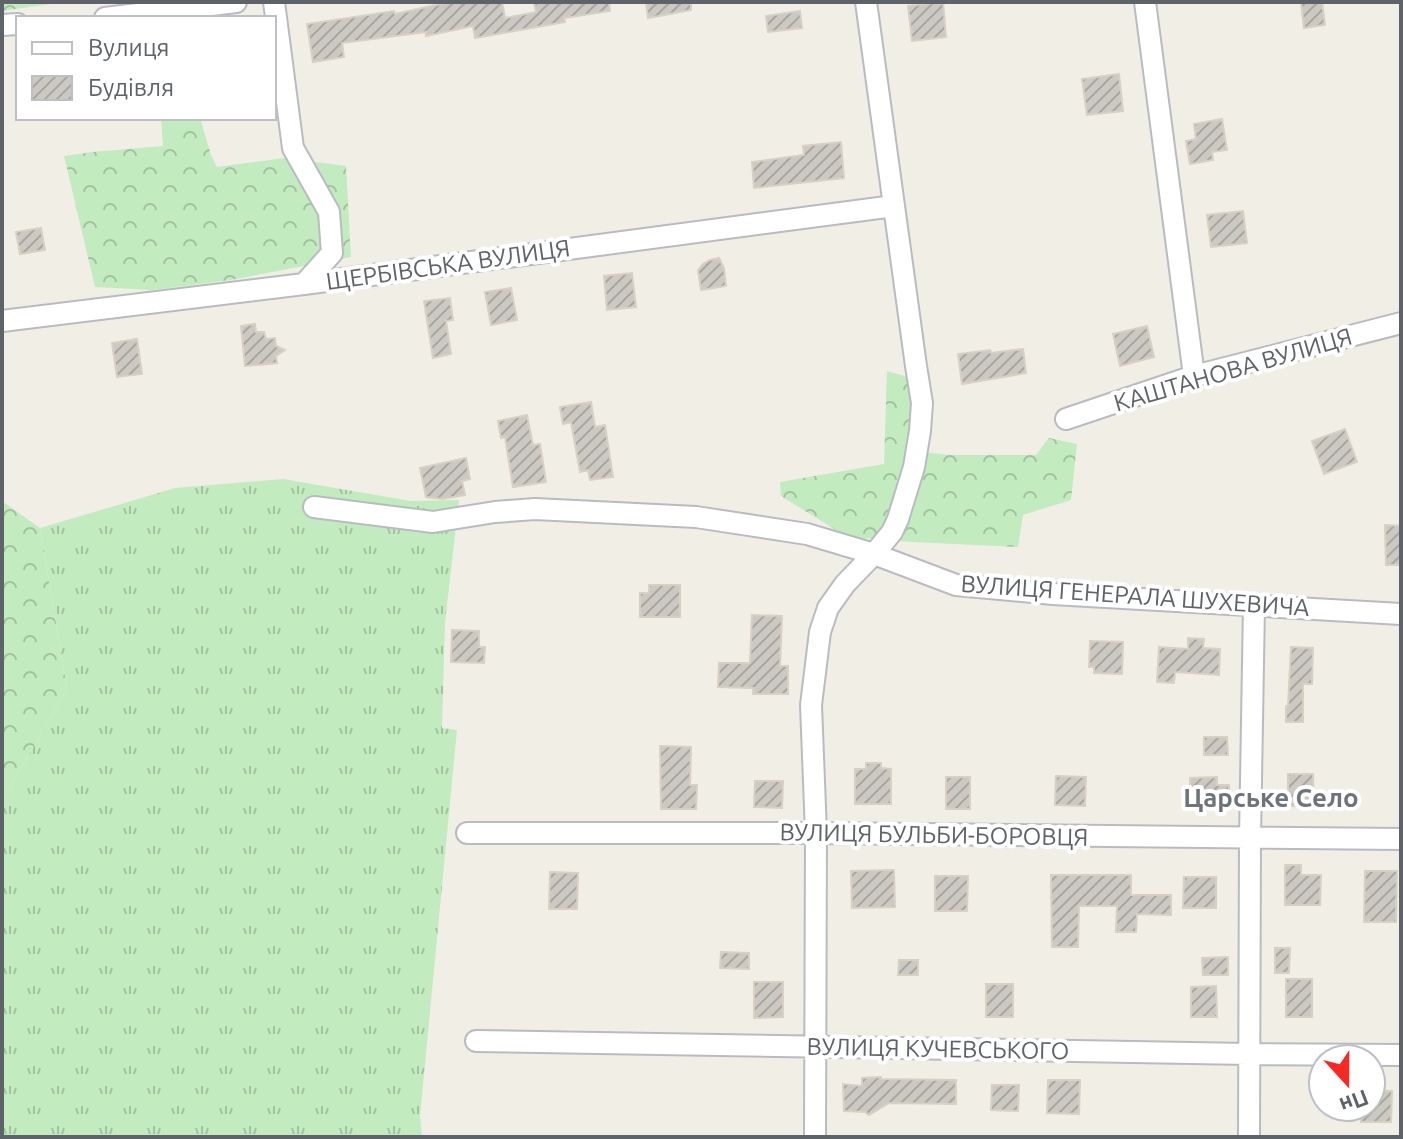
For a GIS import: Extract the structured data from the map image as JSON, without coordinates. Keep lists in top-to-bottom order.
{
  "streets": {
    "street": [
      "ЩЕРБІВСЬКА ВУЛИЦЯ",
      "КАШТАНОВА ВУЛИЦЯ",
      "ВУЛИЦЯ ГЕНЕРАЛА ШУХЕВИЧА",
      "ВУЛИЦЯ БУЛЬБИ-БОРОВЦЯ",
      "ВУЛИЦЯ КУЧЕВСЬКОГО"
    ]
  },
  "districts": ["Царське Село"],
  "legend": ["Вулиця", "Будівля"],
  "north": "bottom"
}
